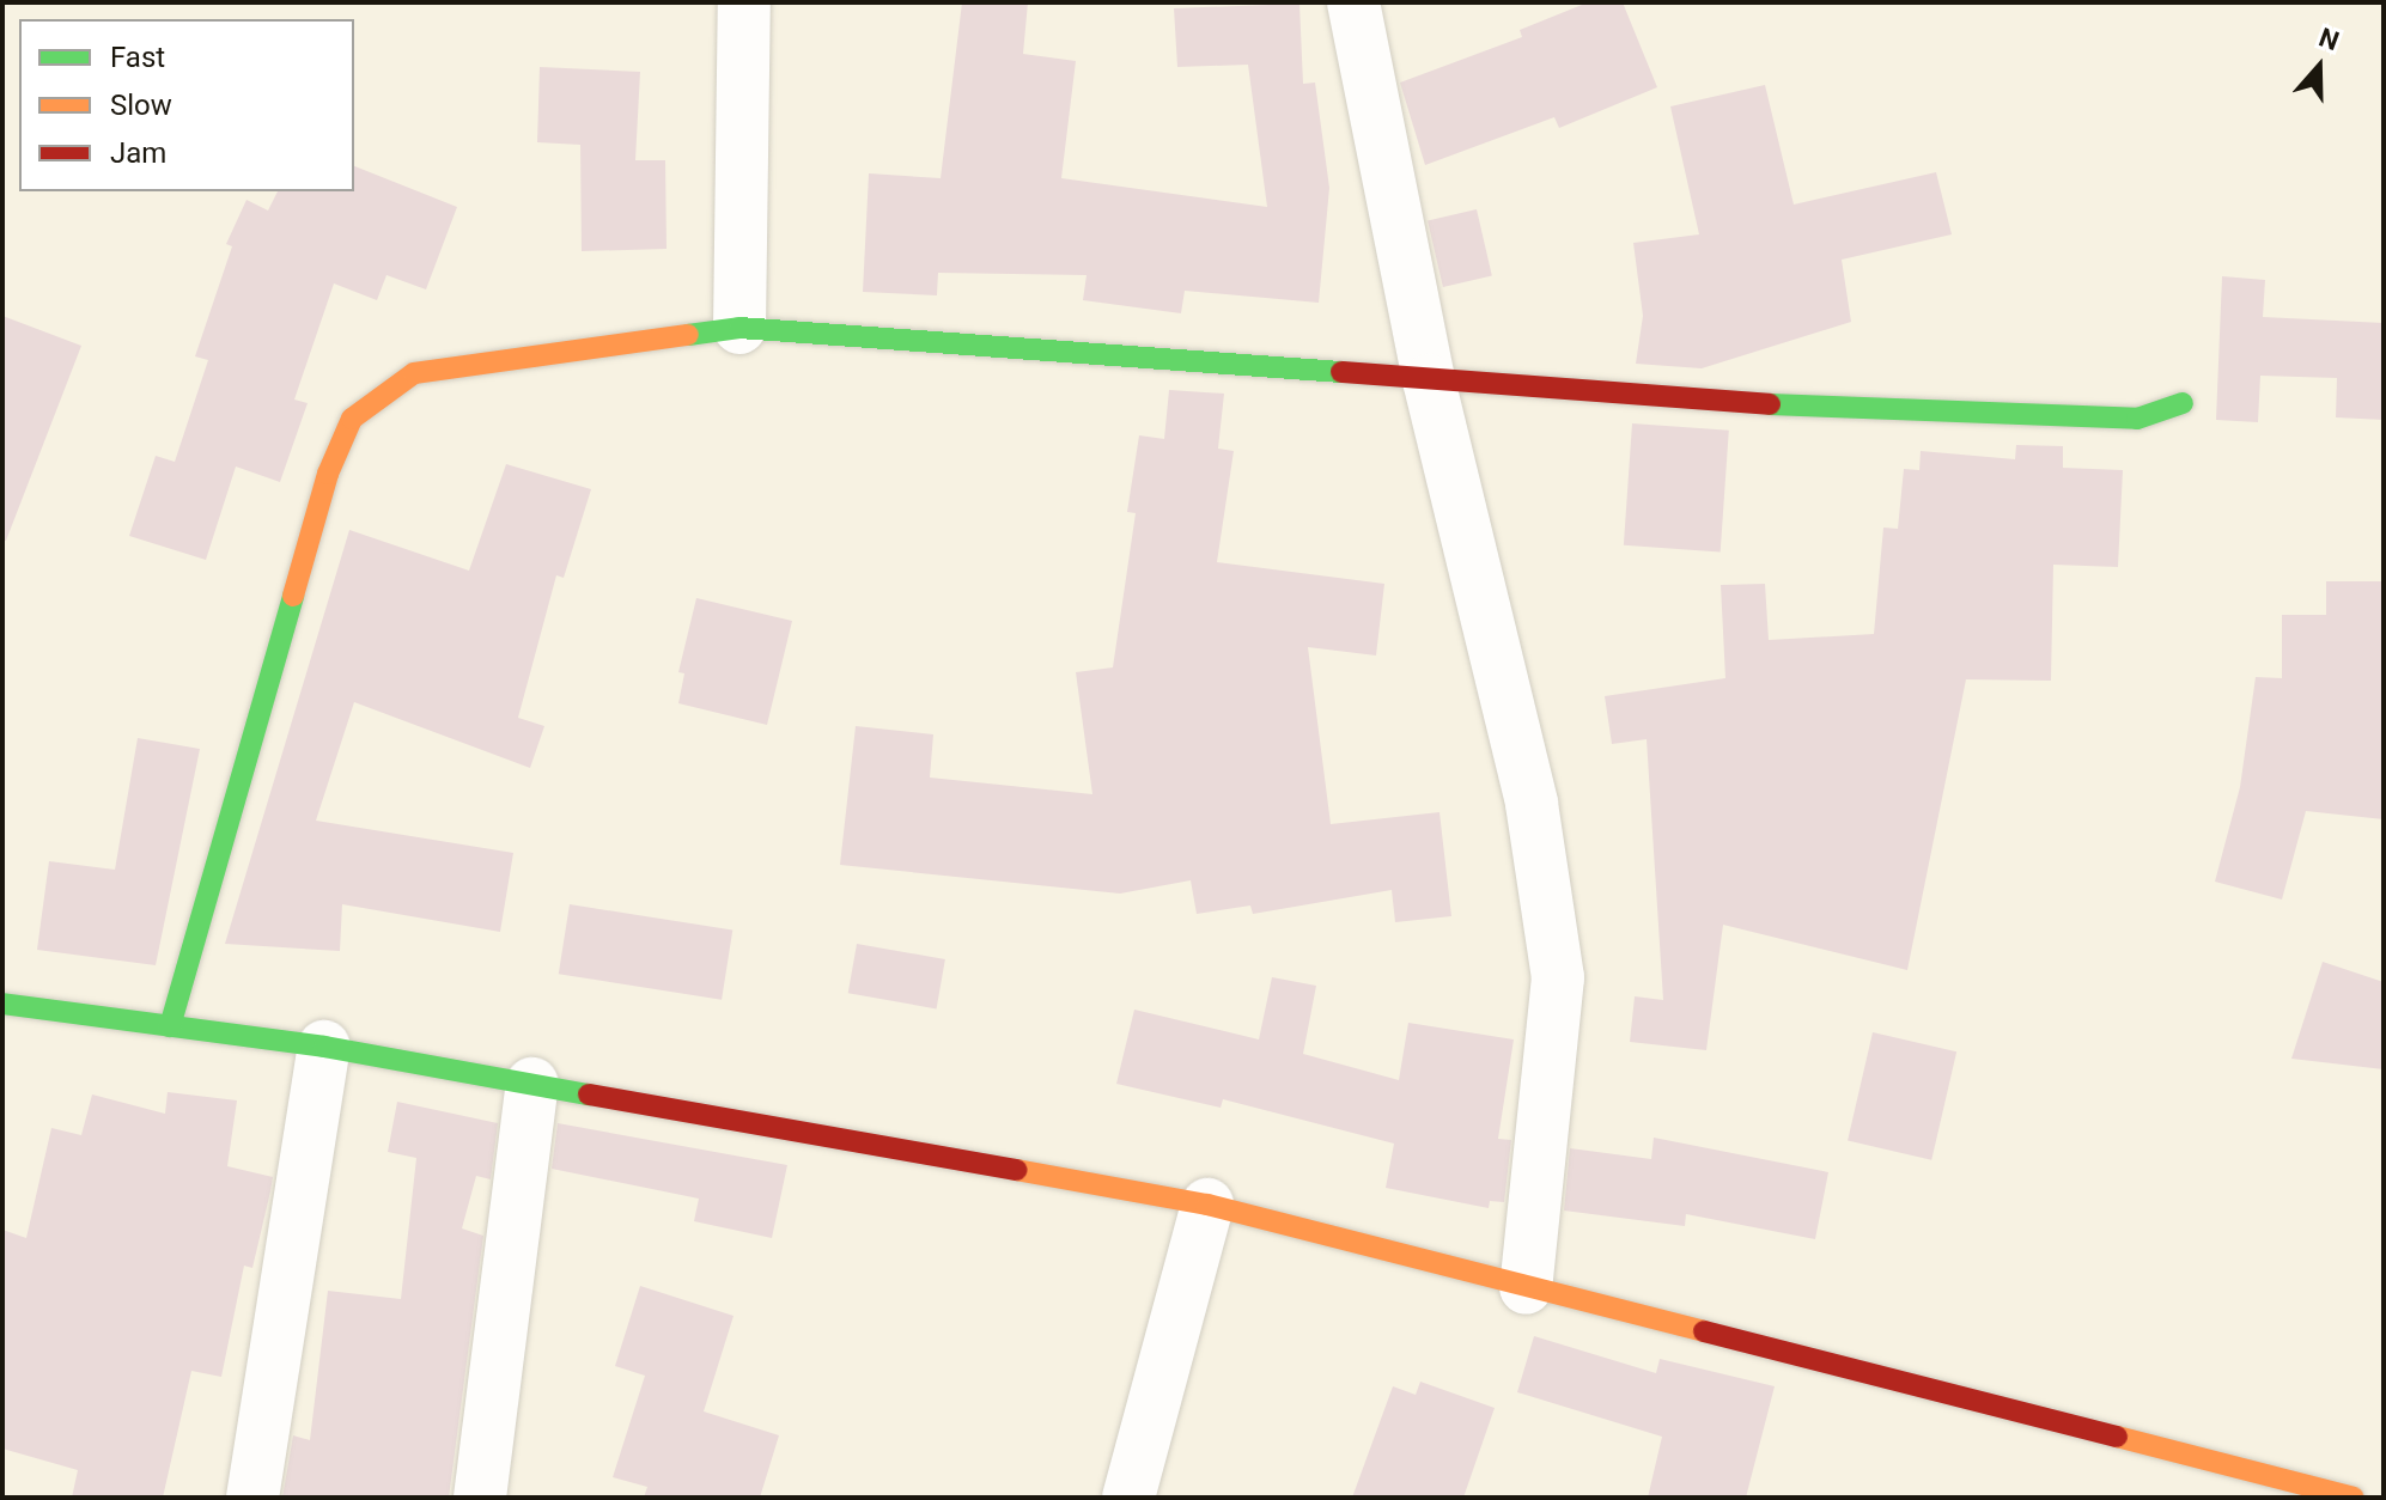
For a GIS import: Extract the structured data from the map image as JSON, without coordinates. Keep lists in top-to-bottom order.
{
  "legend": ["Fast", "Slow", "Jam"],
  "north": "top"
}
